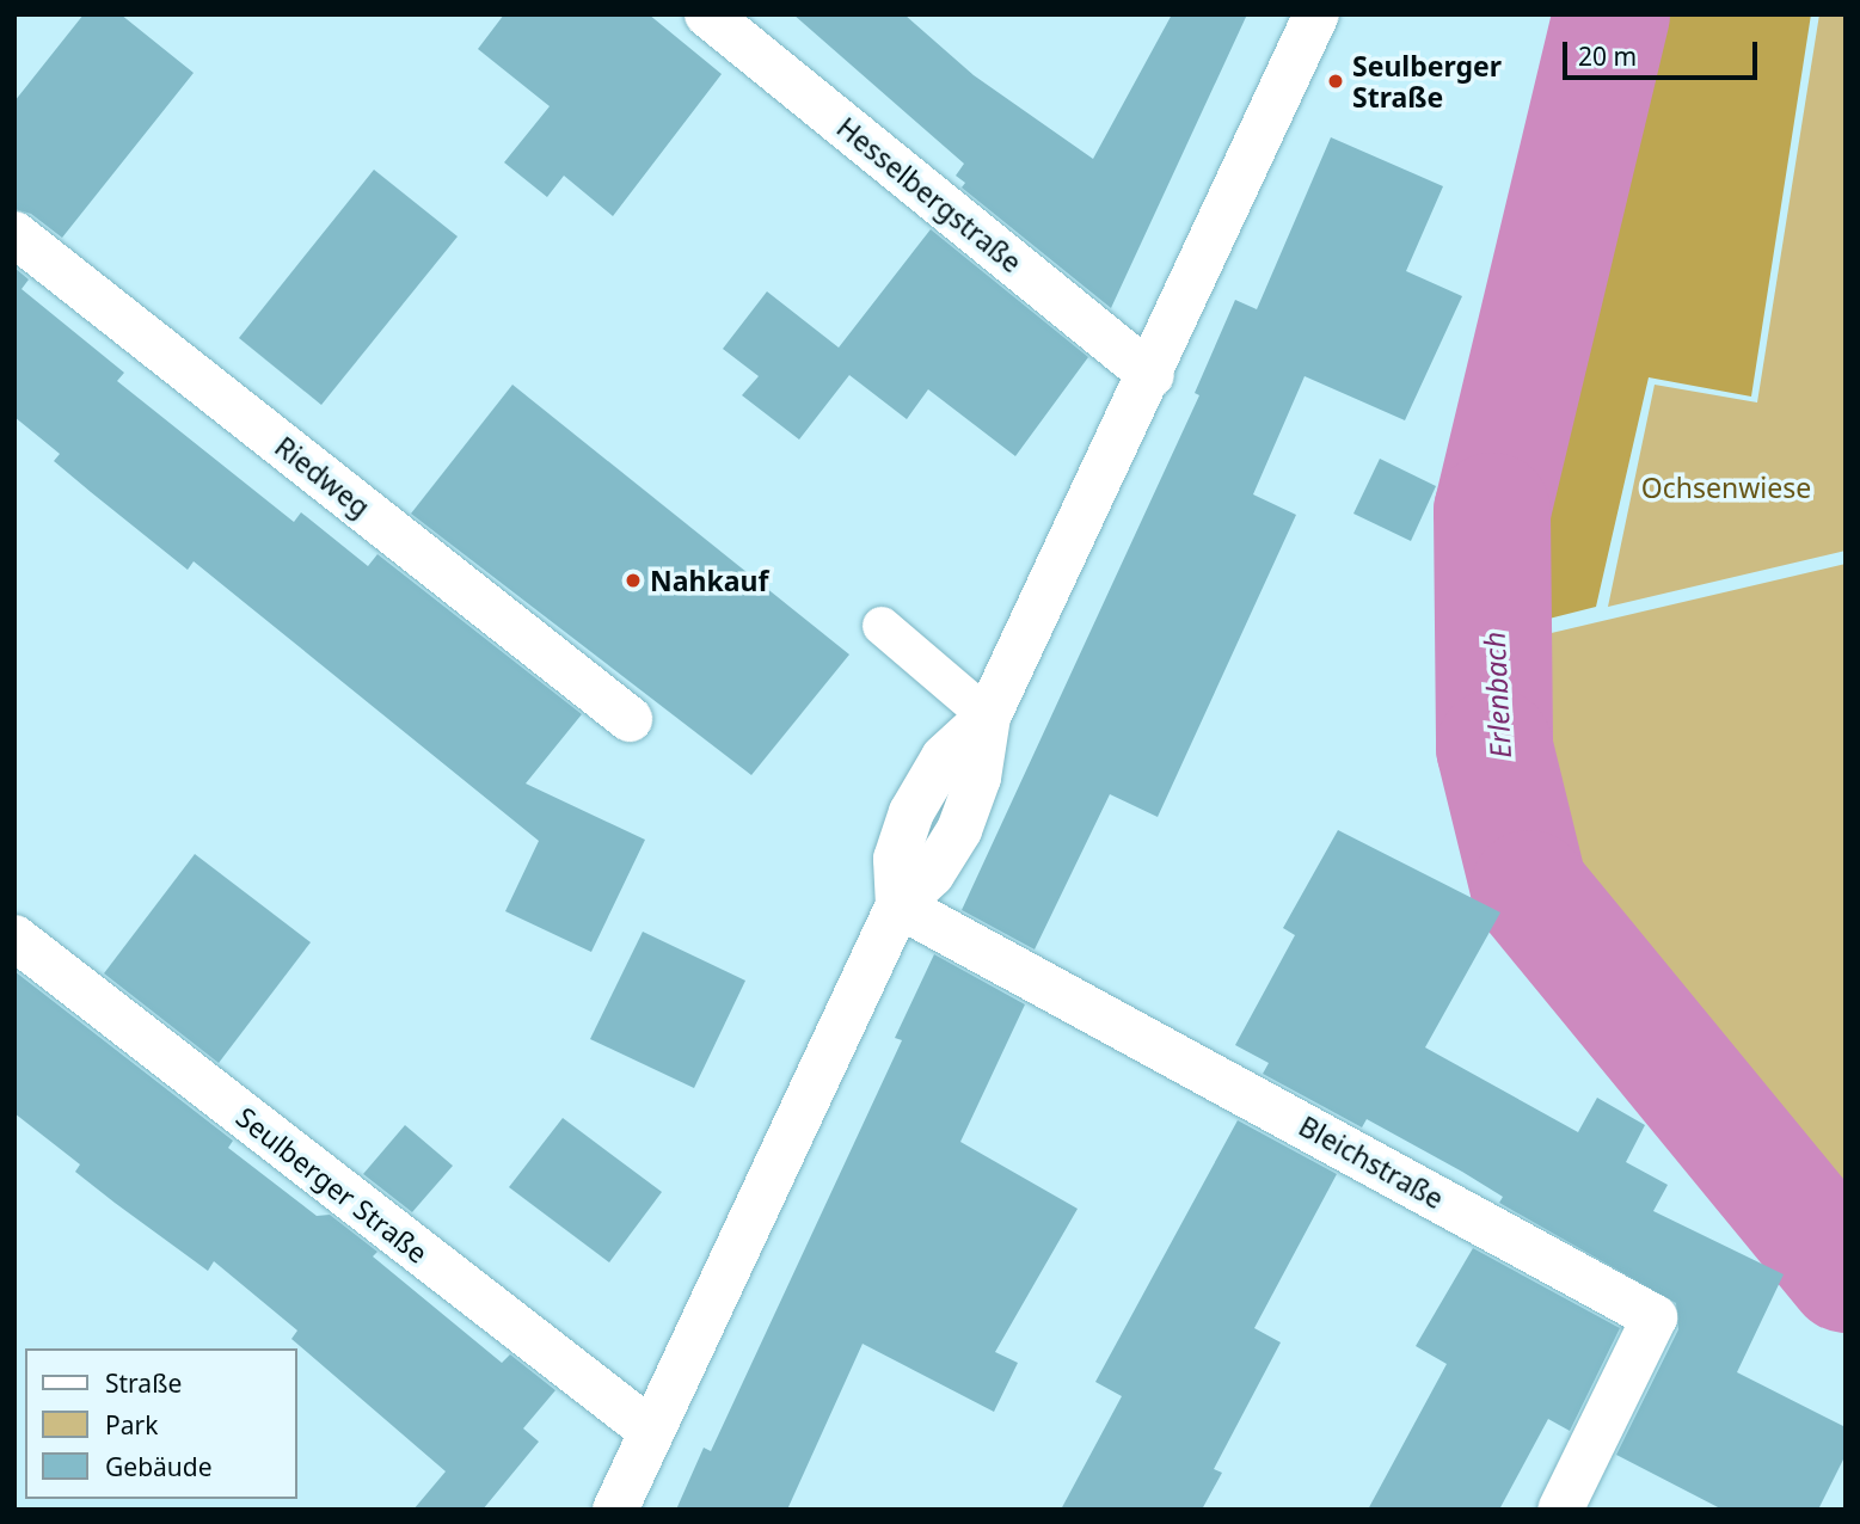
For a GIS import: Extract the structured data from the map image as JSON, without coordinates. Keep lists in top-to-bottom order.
{
  "streets": {
    "street": [
      "Hesselbergstraße",
      "Riedweg",
      "Bleichstraße",
      "Seulberger Straße"
    ]
  },
  "water": ["Erlenbach"],
  "parks": ["Ochsenwiese"],
  "places": ["Seulberger Straße", "Nahkauf"],
  "legend": ["Straße", "Park", "Gebäude"],
  "scale_bar": "20 m"
}
